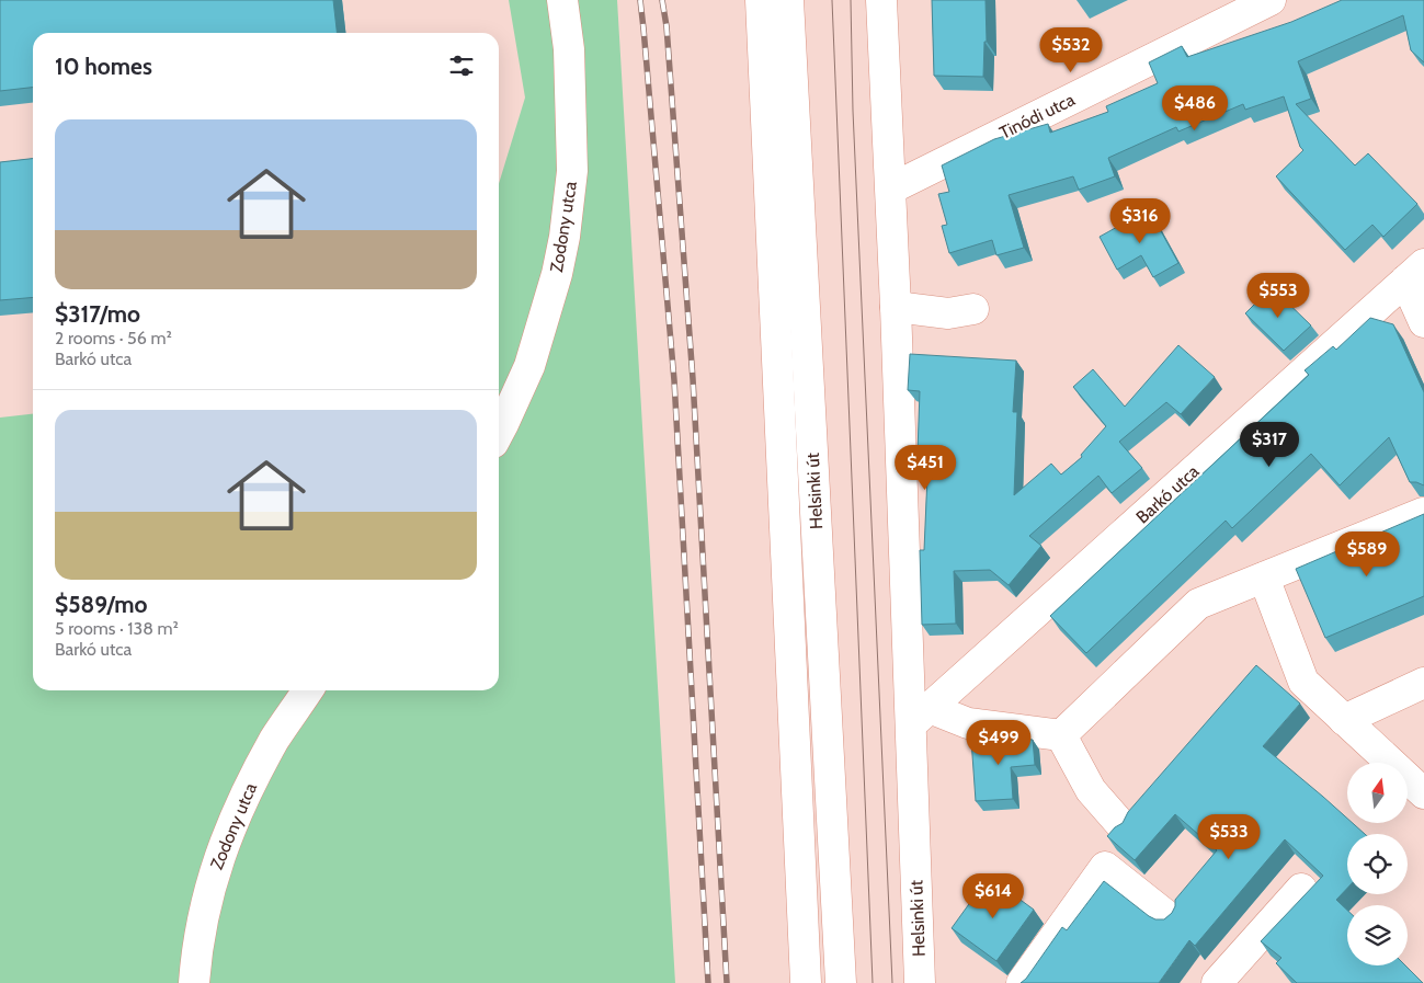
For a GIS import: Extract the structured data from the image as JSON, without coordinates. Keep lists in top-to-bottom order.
{
  "streets": {
    "street": [
      "Tinódi utca",
      "Zodony utca",
      "Helsinki út",
      "Barkó utca"
    ]
  },
  "crossings": [
    ["Tinódi utca", "Helsinki út"],
    ["Helsinki út", "Barkó utca"]
  ],
  "north": "top",
  "page": {
    "price": [
      "$532",
      "$486",
      "$316",
      "$553",
      "$317",
      "$451",
      "$589",
      "$499",
      "$533",
      "$614"
    ],
    "heading": "10 homes",
    "list": [
      {
        "name": "$317/mo",
        "note": "2 rooms · 56 m² · Barkó utca"
      },
      {
        "name": "$589/mo",
        "note": "5 rooms · 138 m² · Barkó utca"
      }
    ]
  }
}
